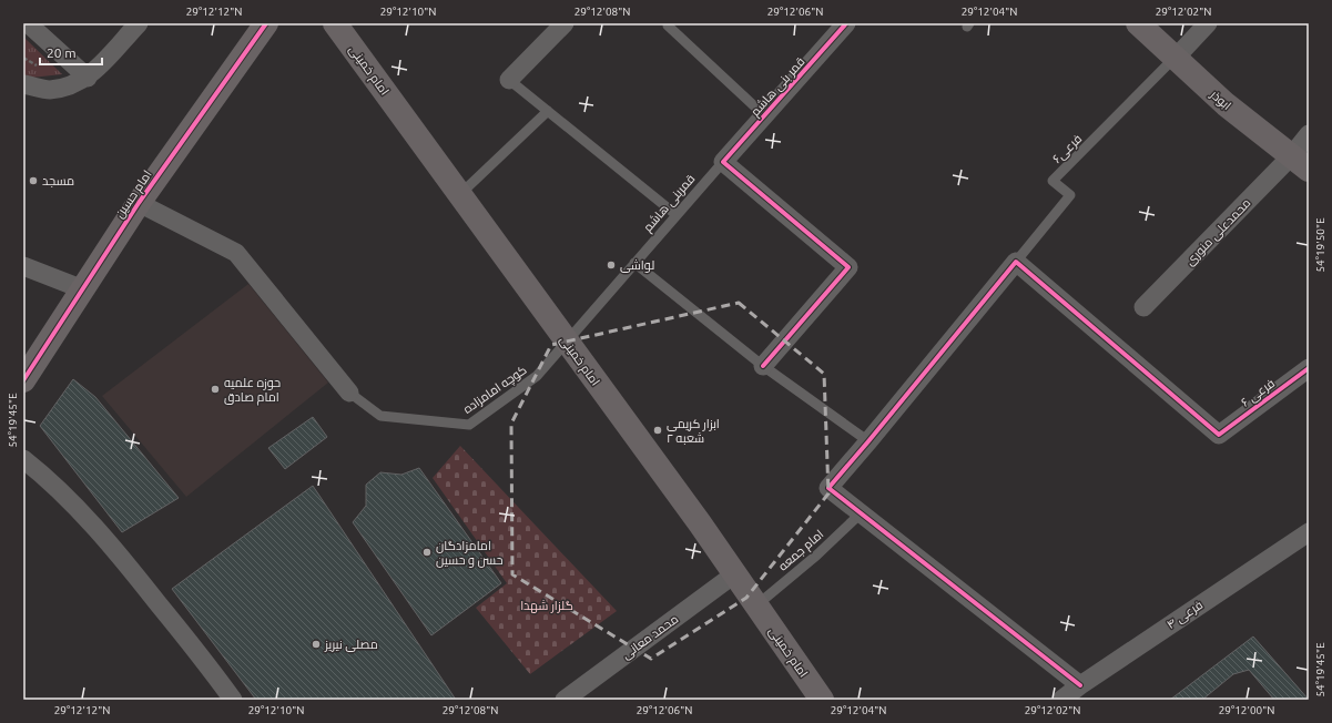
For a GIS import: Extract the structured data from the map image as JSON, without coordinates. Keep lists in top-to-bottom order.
{
  "streets": {
    "main road": ["امام خمینی", "ابوذر", "امام حسین"],
    "street": [
      "قمر بنی هاشم",
      "محمدعلی منوری",
      "فرعی ۶",
      "فرعی ۴",
      "محمد معانی"
    ],
    "lane": [
      "فرعی۶",
      "قمربنی هاشم",
      "کوچه امامزاده",
      "امام جمعه"
    ]
  },
  "crossings": [
    ["امام خمینی", "قمربنی هاشم"],
    ["امام خمینی", "کوچه امامزاده"],
    ["امام خمینی", "امام جمعه"],
    ["امام خمینی", "محمد معانی"],
    ["قمر بنی هاشم", "قمربنی هاشم"],
    ["ابوذر", "فرعی۶"],
    ["ابوذر", "محمدعلی منوری"],
    ["فرعی۶", "فرعی ۶"],
    ["قمربنی هاشم", "کوچه امامزاده"]
  ],
  "parks": ["گلزار شهدا"],
  "places": [
    "مسجد",
    "لواشی",
    "حوزه علمیه امام صادق",
    "ابزار کریمی شعبه ۲",
    "امامزادگان حسن و حسین",
    "مصلی نیریز"
  ],
  "scale_bar": "20 m",
  "coordinates": [
    "29°12'12\"N",
    "29°12'10\"N",
    "29°12'08\"N",
    "29°12'06\"N",
    "29°12'04\"N",
    "29°12'02\"N",
    "54°19'50\"E",
    "54°19'45\"E",
    "29°12'00\"N"
  ]
}
